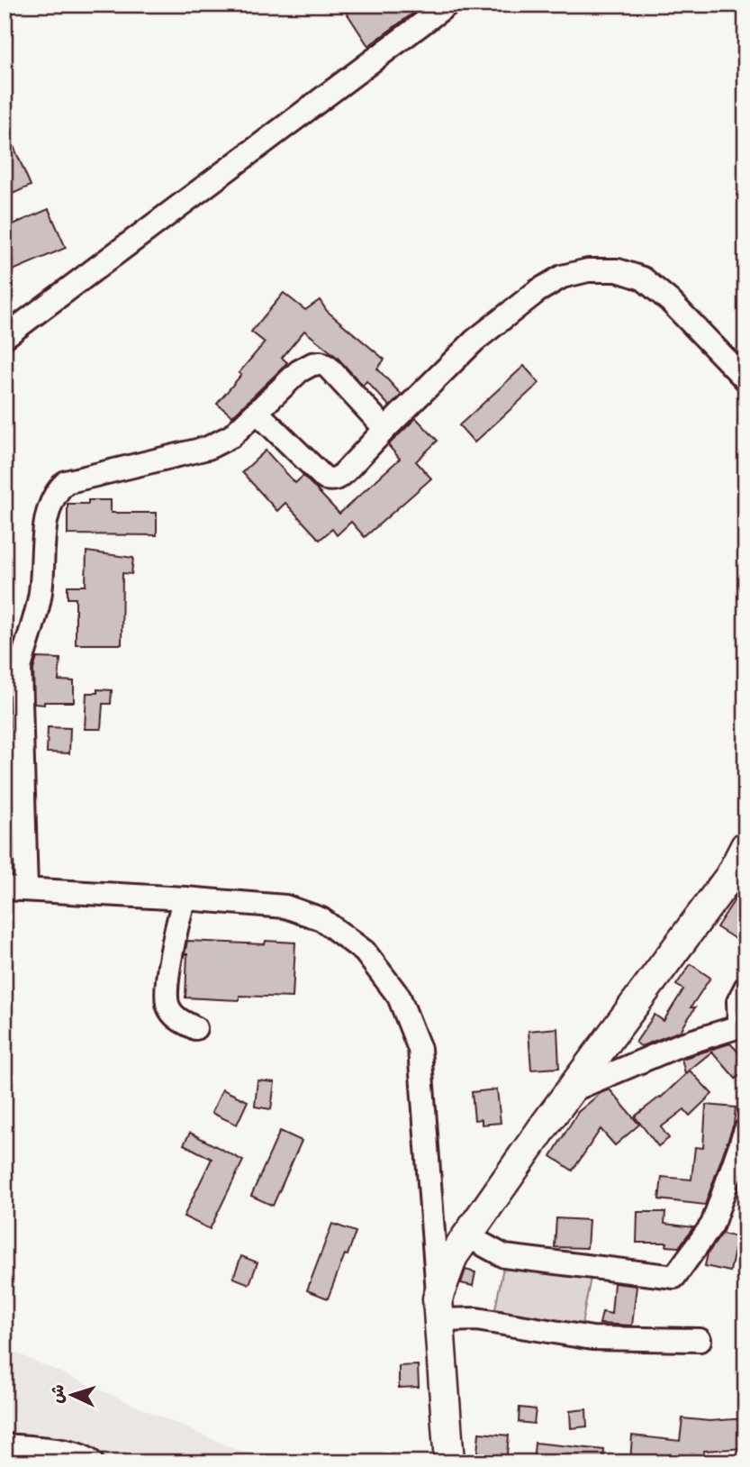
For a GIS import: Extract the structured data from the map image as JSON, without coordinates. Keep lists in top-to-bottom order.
{
  "north": "left"
}
